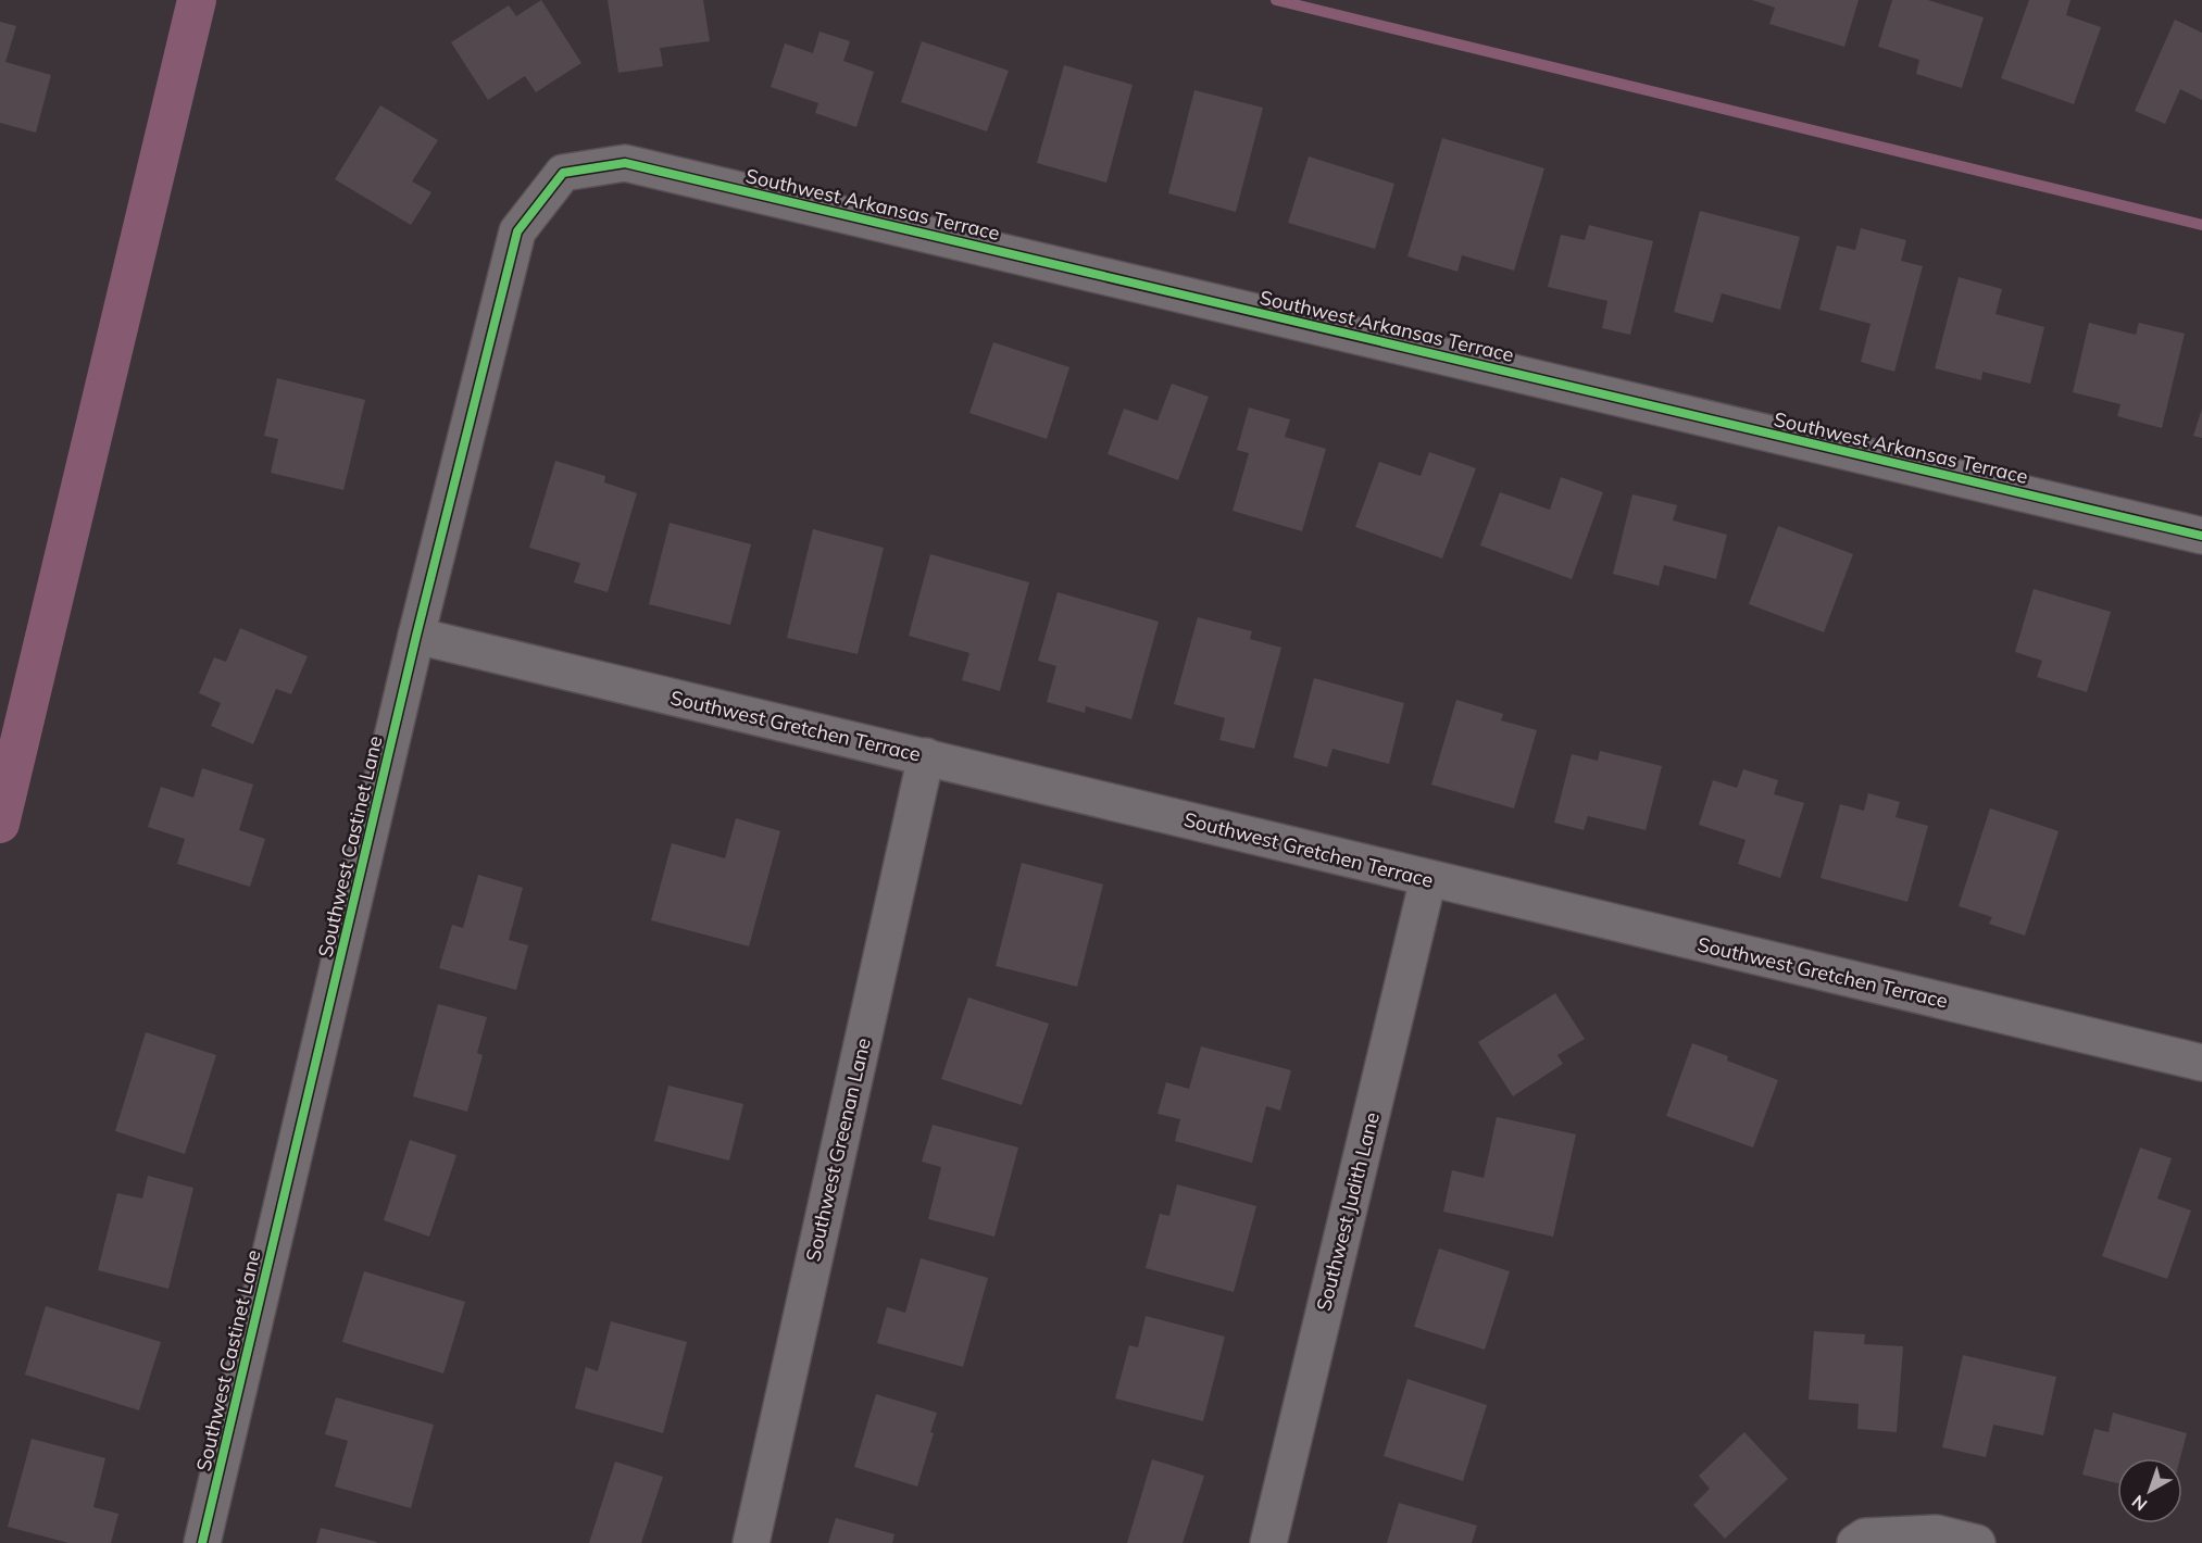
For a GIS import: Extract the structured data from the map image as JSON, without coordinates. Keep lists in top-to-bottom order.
{
  "streets": {
    "street": [
      "Southwest Arkansas Terrace",
      "Southwest Gretchen Terrace",
      "Southwest Castinet Lane",
      "Southwest Greenan Lane",
      "Southwest Judith Lane"
    ]
  },
  "crossings": [
    ["Southwest Arkansas Terrace", "Southwest Castinet Lane"],
    ["Southwest Gretchen Terrace", "Southwest Castinet Lane"],
    ["Southwest Gretchen Terrace", "Southwest Greenan Lane"],
    ["Southwest Gretchen Terrace", "Southwest Judith Lane"]
  ],
  "north": "bottom left"
}
